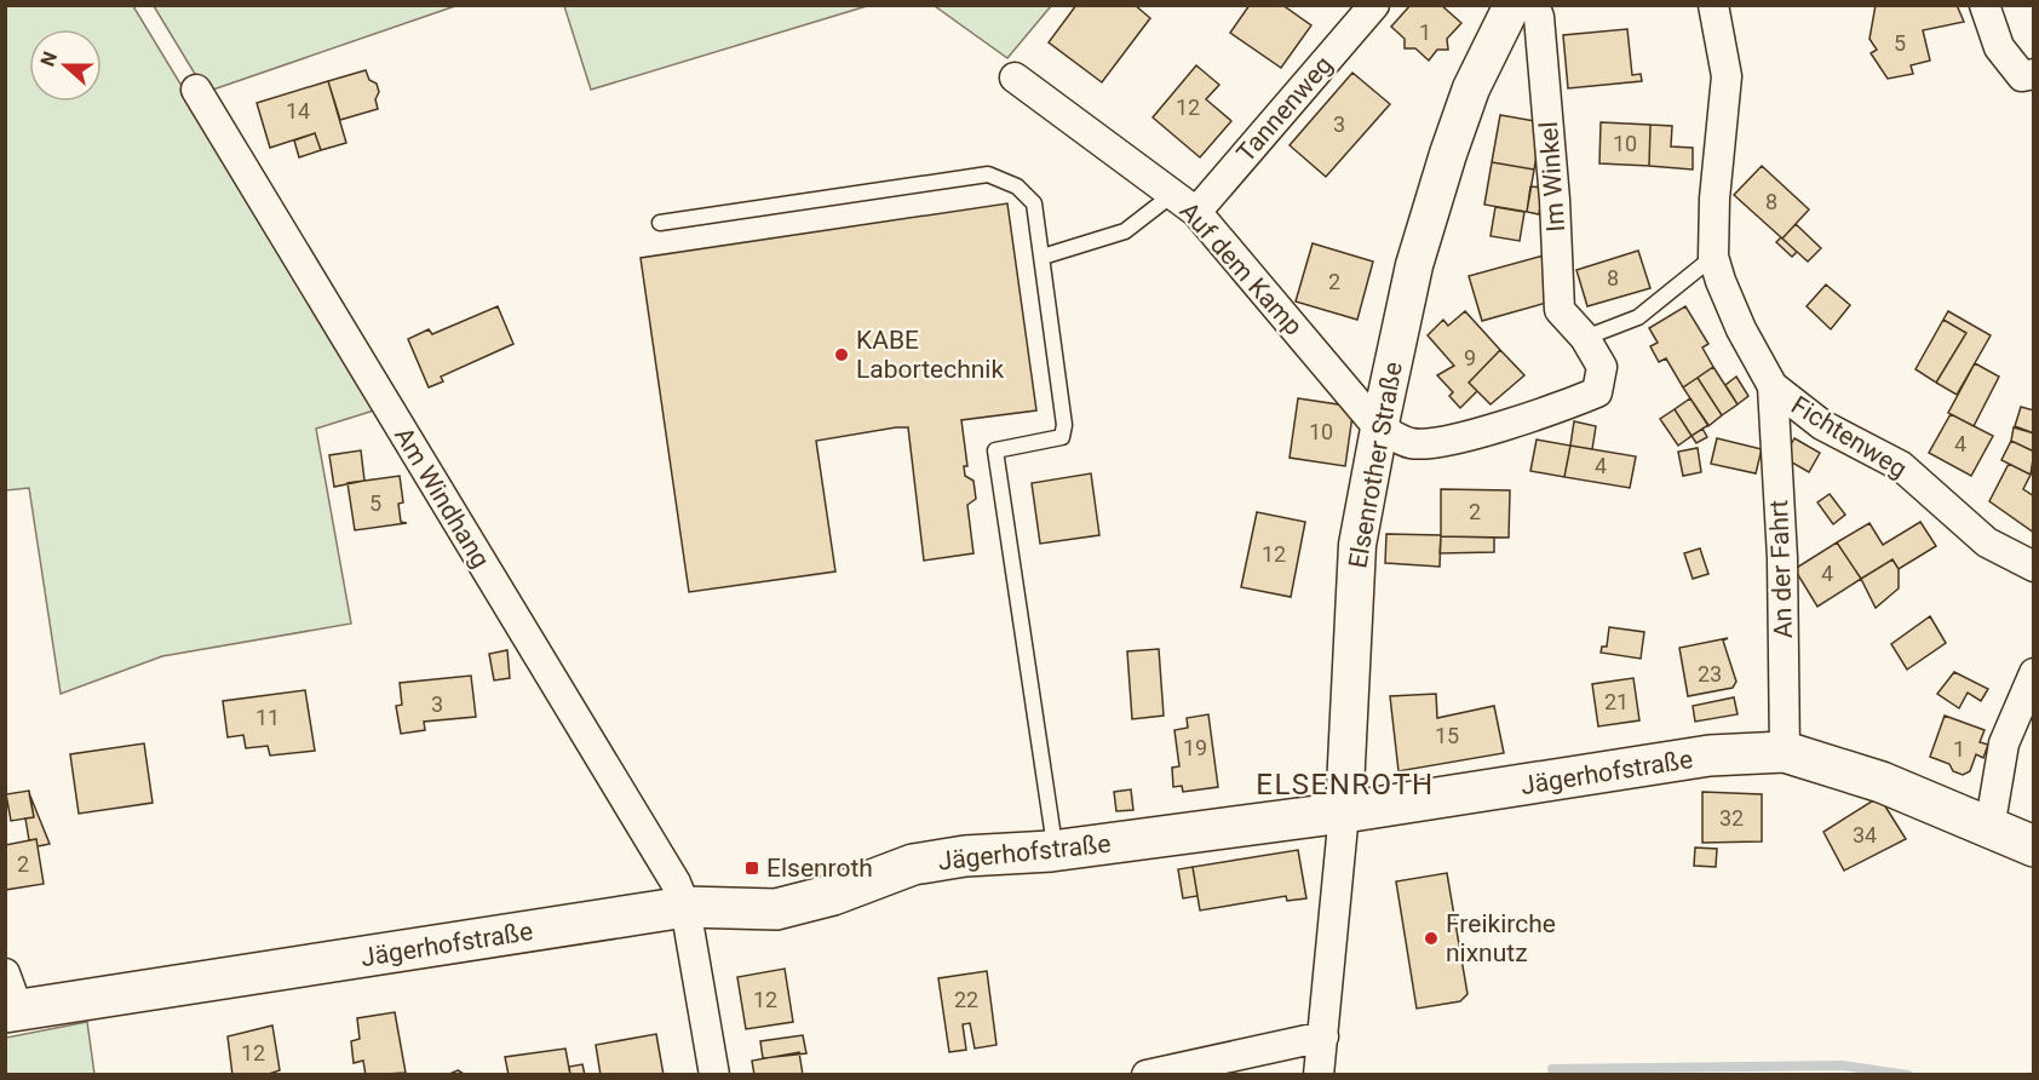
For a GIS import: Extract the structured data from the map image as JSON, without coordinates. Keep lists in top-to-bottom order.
{
  "streets": {
    "main road": ["Jägerhofstraße"],
    "street": [
      "Tannenweg",
      "Im Winkel",
      "Auf dem Kamp",
      "Fichtenweg",
      "Elsenrother Straße",
      "Am Windhang",
      "An der Fahrt"
    ]
  },
  "crossings": [
    ["Tannenweg", "Auf dem Kamp"],
    ["Im Winkel", "Auf dem Kamp"],
    ["Im Winkel", "Elsenrother Straße"],
    ["Auf dem Kamp", "Elsenrother Straße"],
    ["Fichtenweg", "An der Fahrt"],
    ["Elsenrother Straße", "Jägerhofstraße"],
    ["Am Windhang", "Jägerhofstraße"],
    ["An der Fahrt", "Jägerhofstraße"]
  ],
  "districts": ["ELSENROTH"],
  "places": {
    "other": ["KABE Labortechnik", "Freikirche nixnutz"],
    "transit": ["Elsenroth"]
  },
  "house_numbers": [
    "1",
    "5",
    "12",
    "14",
    "3",
    "10",
    "8",
    "8",
    "2",
    "9",
    "10",
    "4",
    "4",
    "5",
    "2",
    "12",
    "4",
    "23",
    "21",
    "3",
    "11",
    "15",
    "19",
    "1",
    "32",
    "34",
    "2",
    "12",
    "22",
    "12"
  ],
  "north": "left"
}
